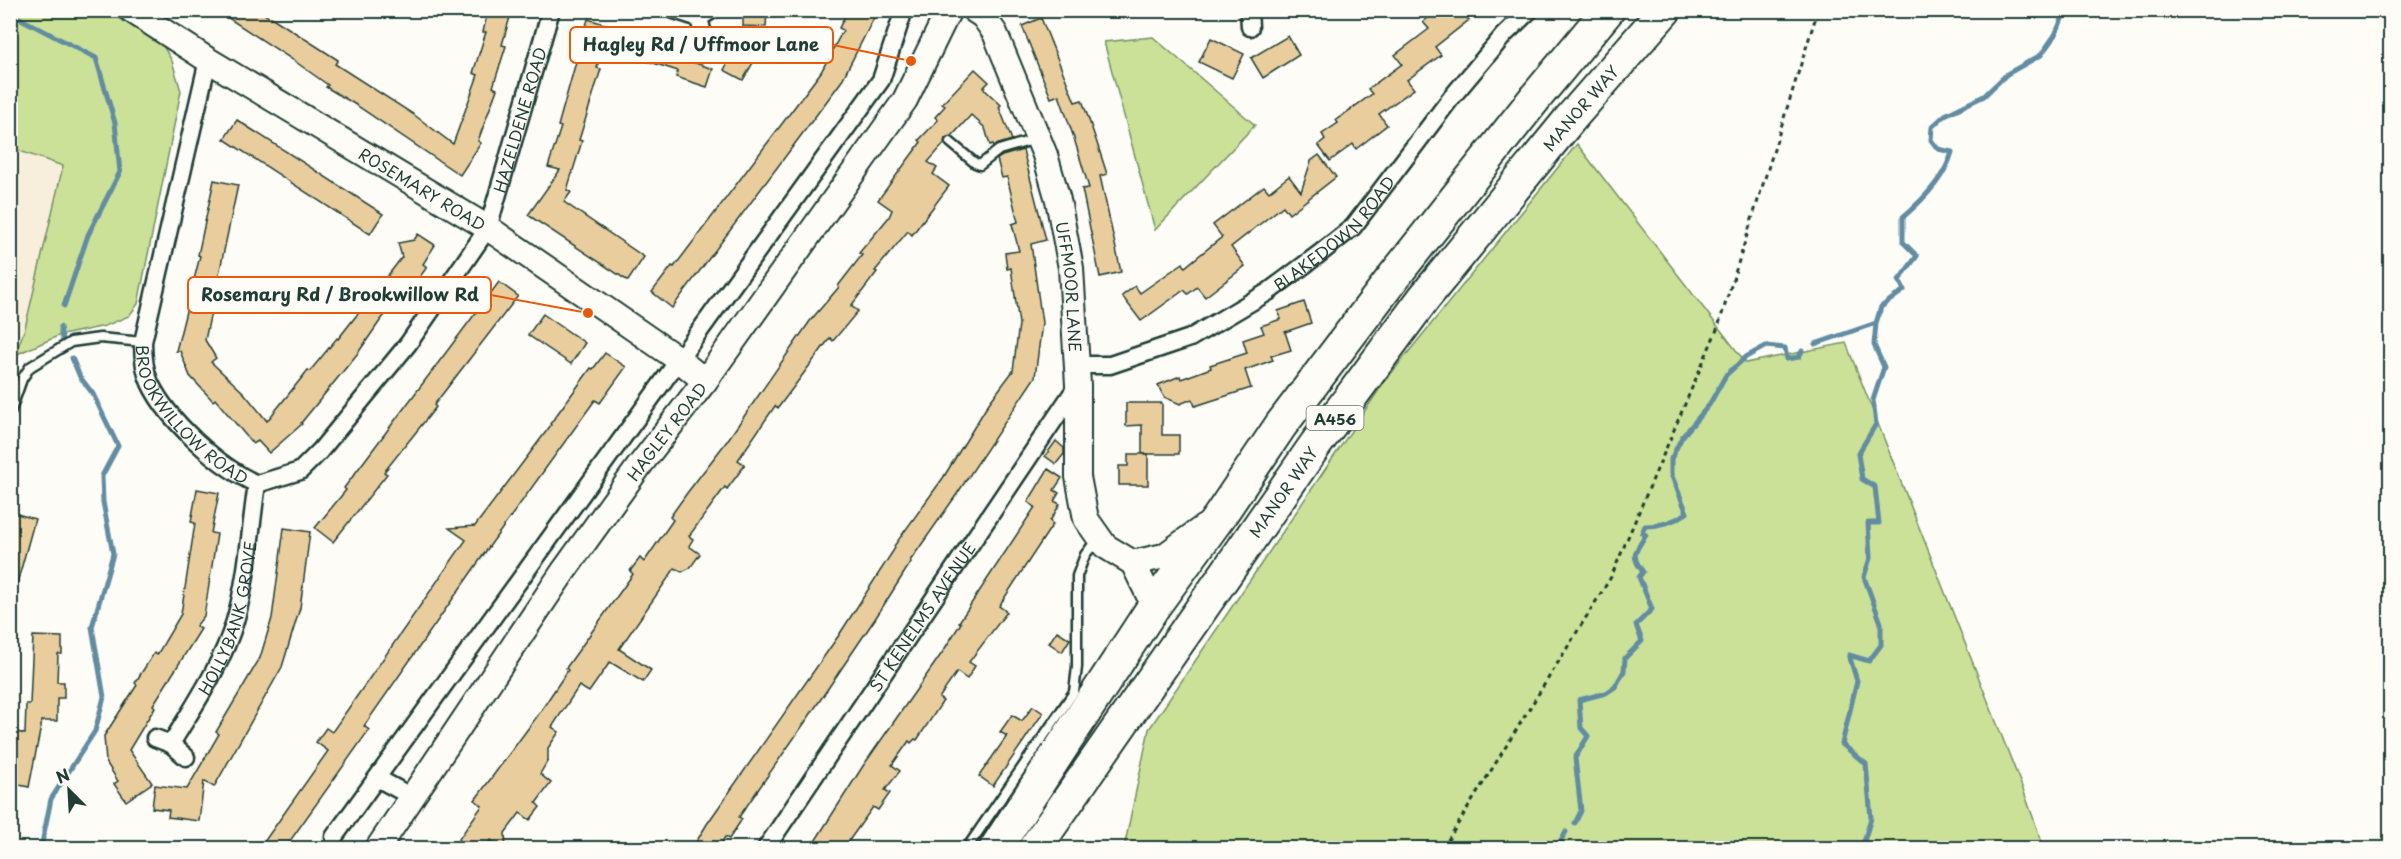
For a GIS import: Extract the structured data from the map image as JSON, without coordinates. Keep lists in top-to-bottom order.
{
  "streets": {
    "highway": ["MANOR WAY", "A456"],
    "street": [
      "HAZELDENE ROAD",
      "ROSEMARY ROAD",
      "BLAKEDOWN ROAD",
      "UFFMOOR LANE",
      "BROOKWILLOW ROAD",
      "HAGLEY ROAD",
      "HOLLYBANK GROVE",
      "ST KENELMS AVENUE"
    ]
  },
  "crossings": [
    ["HAZELDENE ROAD", "ROSEMARY ROAD"],
    ["HAZELDENE ROAD", "BROOKWILLOW ROAD"],
    ["ROSEMARY ROAD", "BROOKWILLOW ROAD"],
    ["ROSEMARY ROAD", "HAGLEY ROAD"],
    ["BLAKEDOWN ROAD", "UFFMOOR LANE"],
    ["BLAKEDOWN ROAD", "ST KENELMS AVENUE"],
    ["UFFMOOR LANE", "ST KENELMS AVENUE"],
    ["BROOKWILLOW ROAD", "HOLLYBANK GROVE"]
  ],
  "places": ["Hagley Rd / Uffmoor Lane", "Rosemary Rd / Brookwillow Rd"],
  "north": "top left"
}
